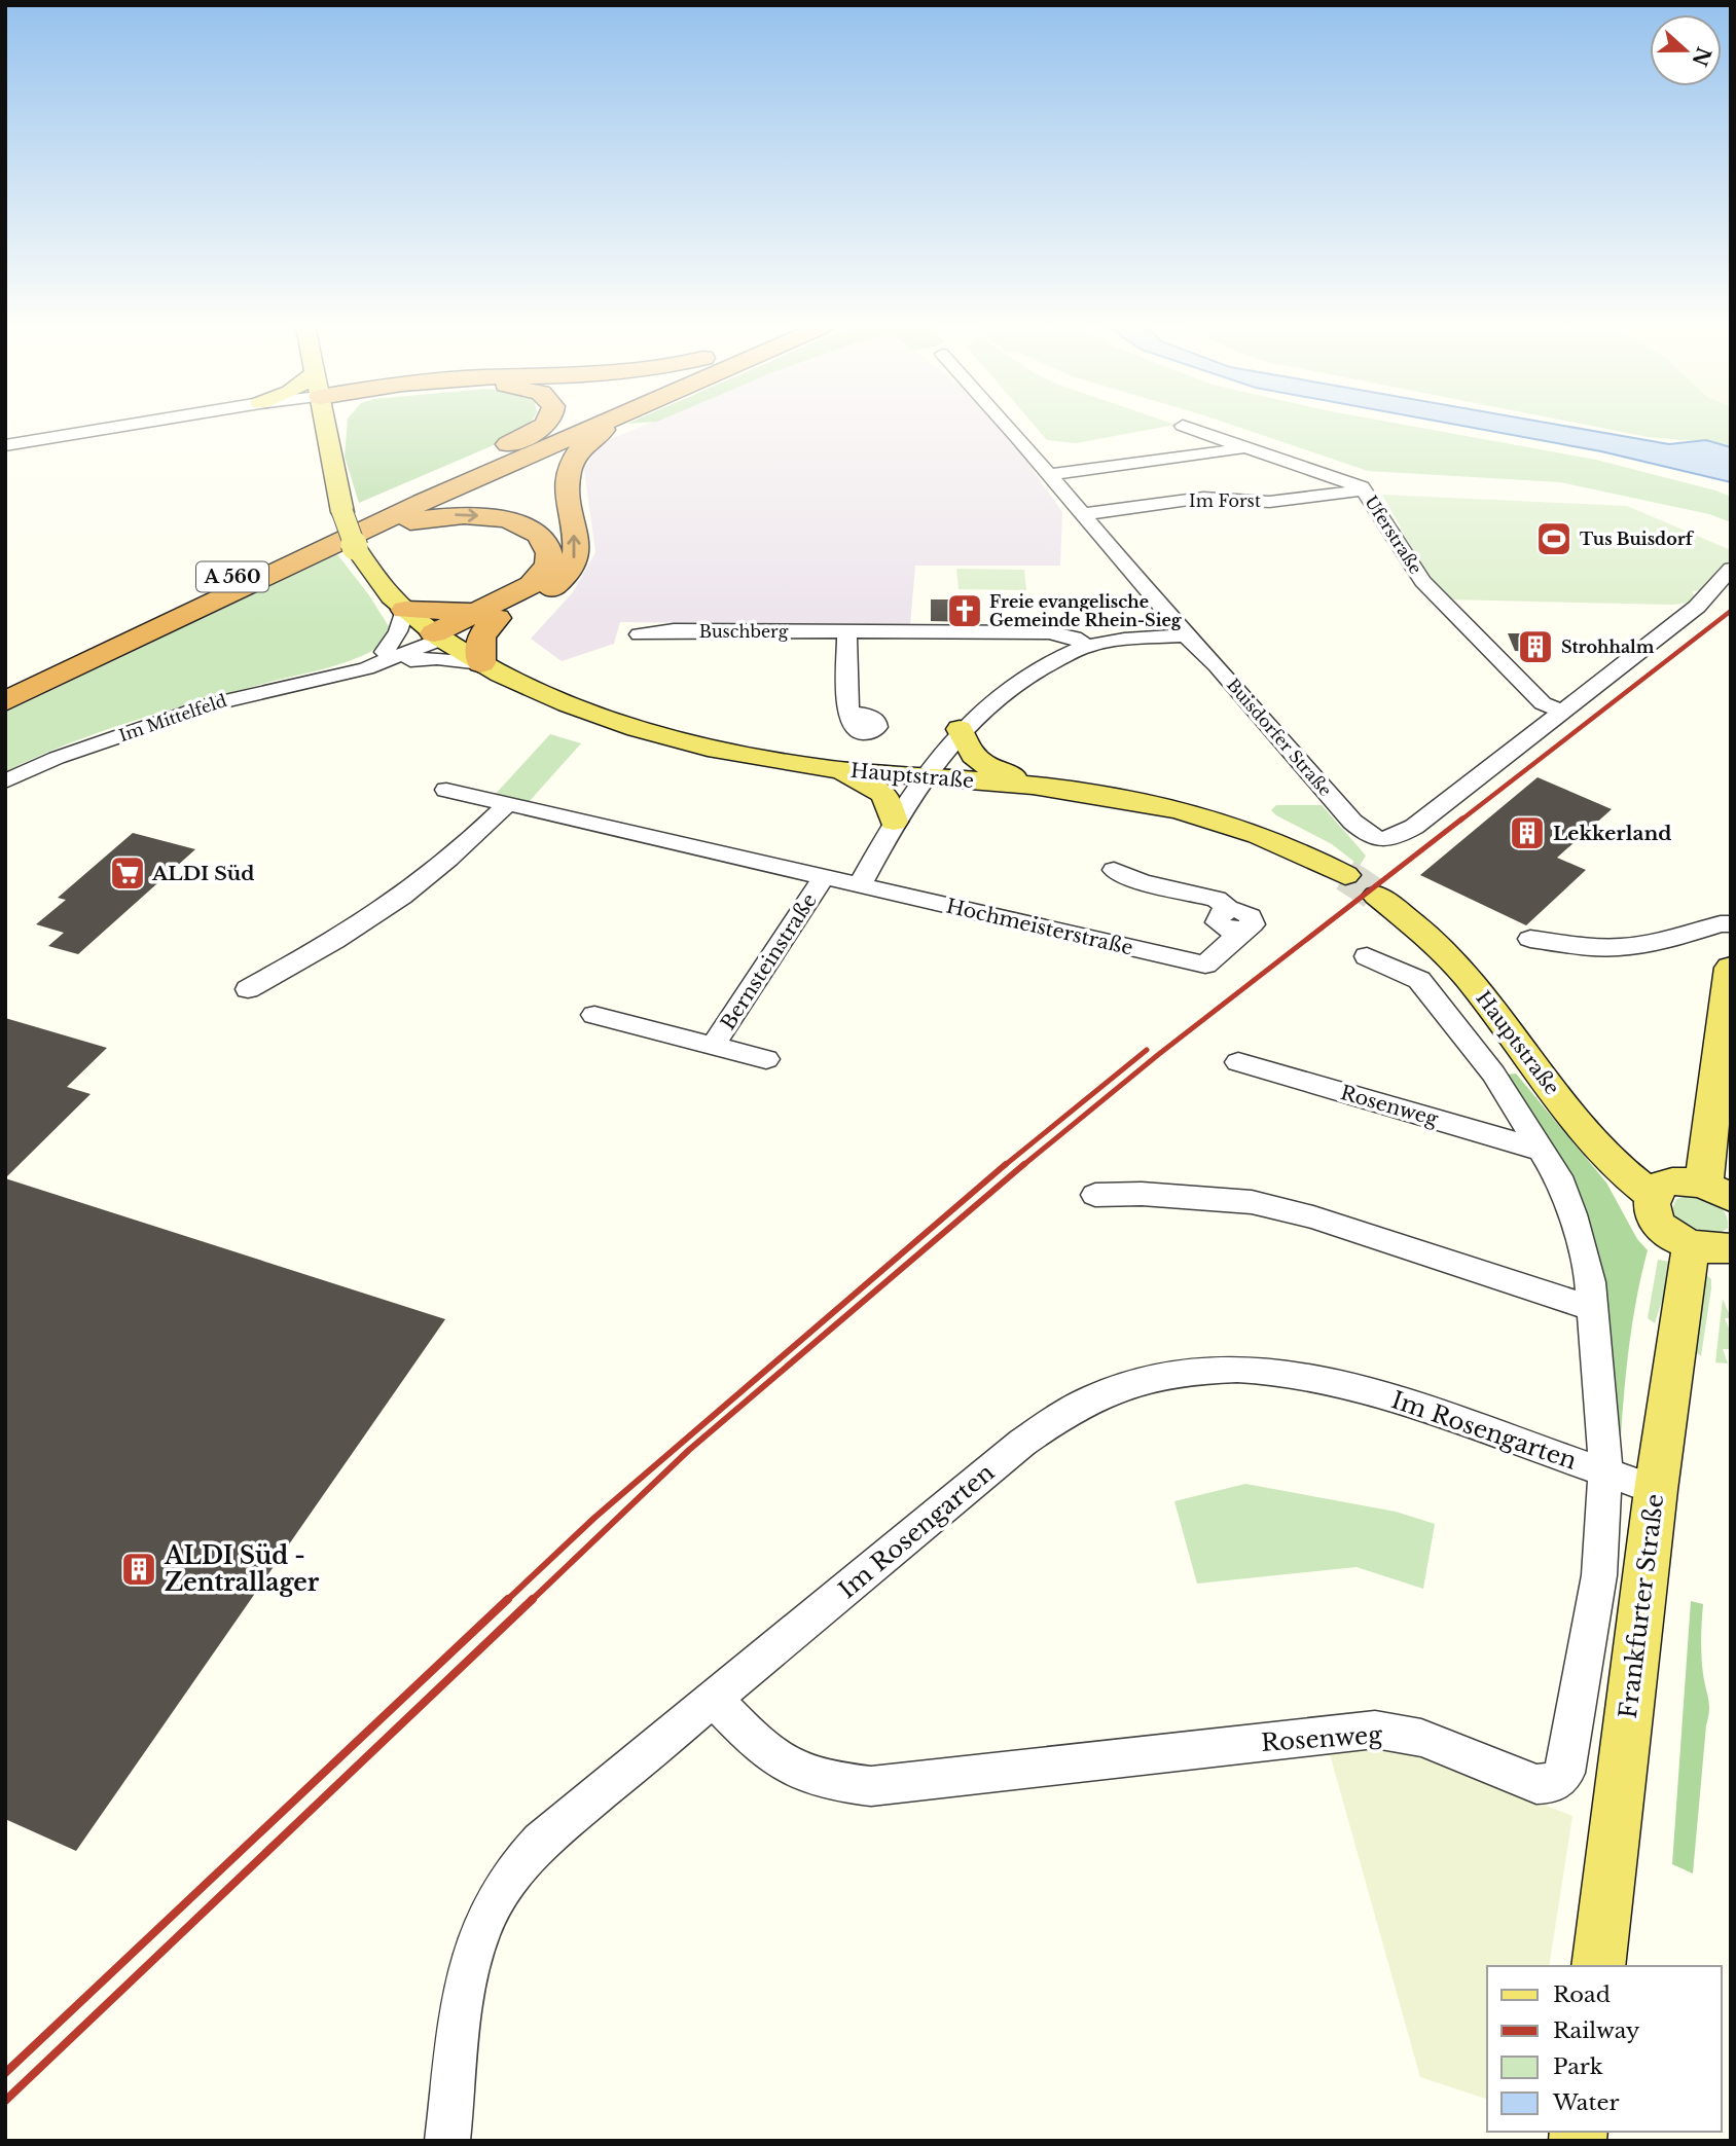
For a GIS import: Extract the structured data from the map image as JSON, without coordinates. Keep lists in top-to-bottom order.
{
  "streets": {
    "highway": ["A 560"],
    "main road": ["Hauptstraße", "Frankfurter Straße"],
    "street": [
      "Im Forst",
      "Uferstraße",
      "Buschberg",
      "Im Mittelfeld",
      "Buisdorfer Straße",
      "Hochmeisterstraße",
      "Bernsteinstraße",
      "Rosenweg",
      "Im Rosengarten"
    ]
  },
  "crossings": [
    ["Im Forst", "Uferstraße"],
    ["Im Forst", "Buisdorfer Straße"],
    ["Uferstraße", "Buisdorfer Straße"],
    ["Im Mittelfeld", "Hauptstraße"],
    ["Hochmeisterstraße", "Bernsteinstraße"],
    ["Rosenweg", "Im Rosengarten"],
    ["Im Rosengarten", "Frankfurter Straße"]
  ],
  "places": {
    "sports": ["Tus Buisdorf"],
    "church": ["Freie evangelische Gemeinde Rhein-Sieg"],
    "building": ["Strohhalm", "Lekkerland", "ALDI Süd - Zentrallager"],
    "supermarket": ["ALDI Süd"]
  },
  "legend": [
    "Road",
    "Railway",
    "Park",
    "Water"
  ],
  "north": "right"
}
